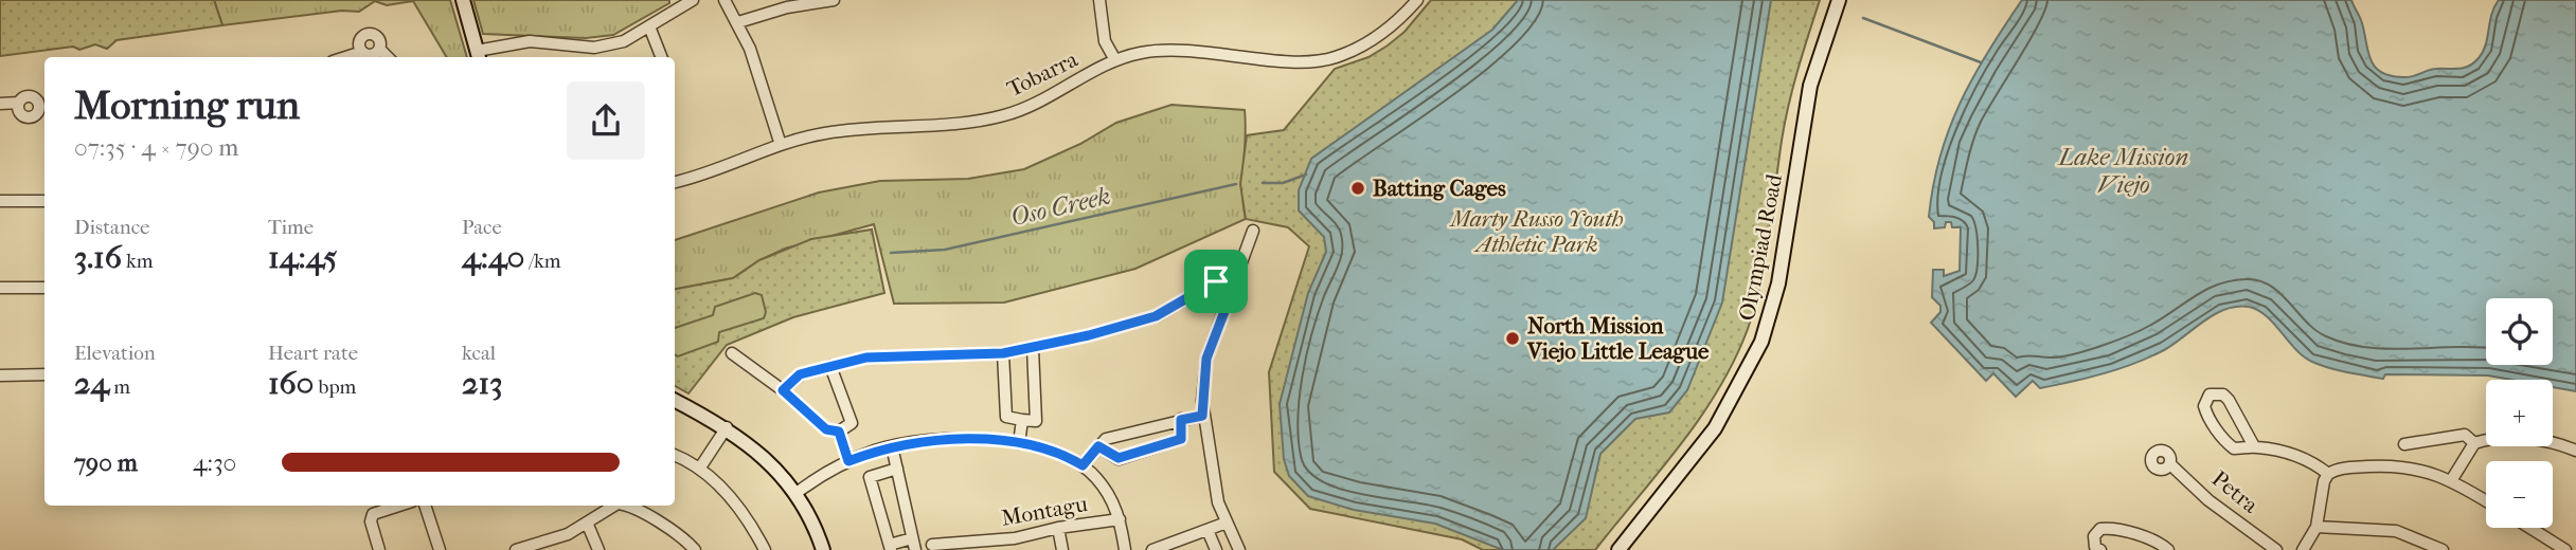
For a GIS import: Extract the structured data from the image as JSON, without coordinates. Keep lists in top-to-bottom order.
{
  "streets": {
    "main road": ["Olympiad Road"],
    "street": ["Tobarra", "Petra", "Montagu"]
  },
  "water": ["Lake Mission Viejo", "Oso Creek"],
  "parks": ["Marty Russo Youth Athletic Park"],
  "places": ["Batting Cages", "North Mission Viejo Little League"],
  "page": {
    "heading": ["Morning run", "07:35 · 4 × 790 m"],
    "stats": [
      ["Distance", "3.16 km"],
      ["Time", "14:45"],
      ["Pace", "4:40 /km"],
      ["Elevation", "24 m"],
      ["Heart rate", "160 bpm"],
      ["kcal", "213"]
    ],
    "map_buttons": ["+", "−"],
    "list": [
      {
        "name": "790 m",
        "note": "4:30"
      }
    ]
  }
}
